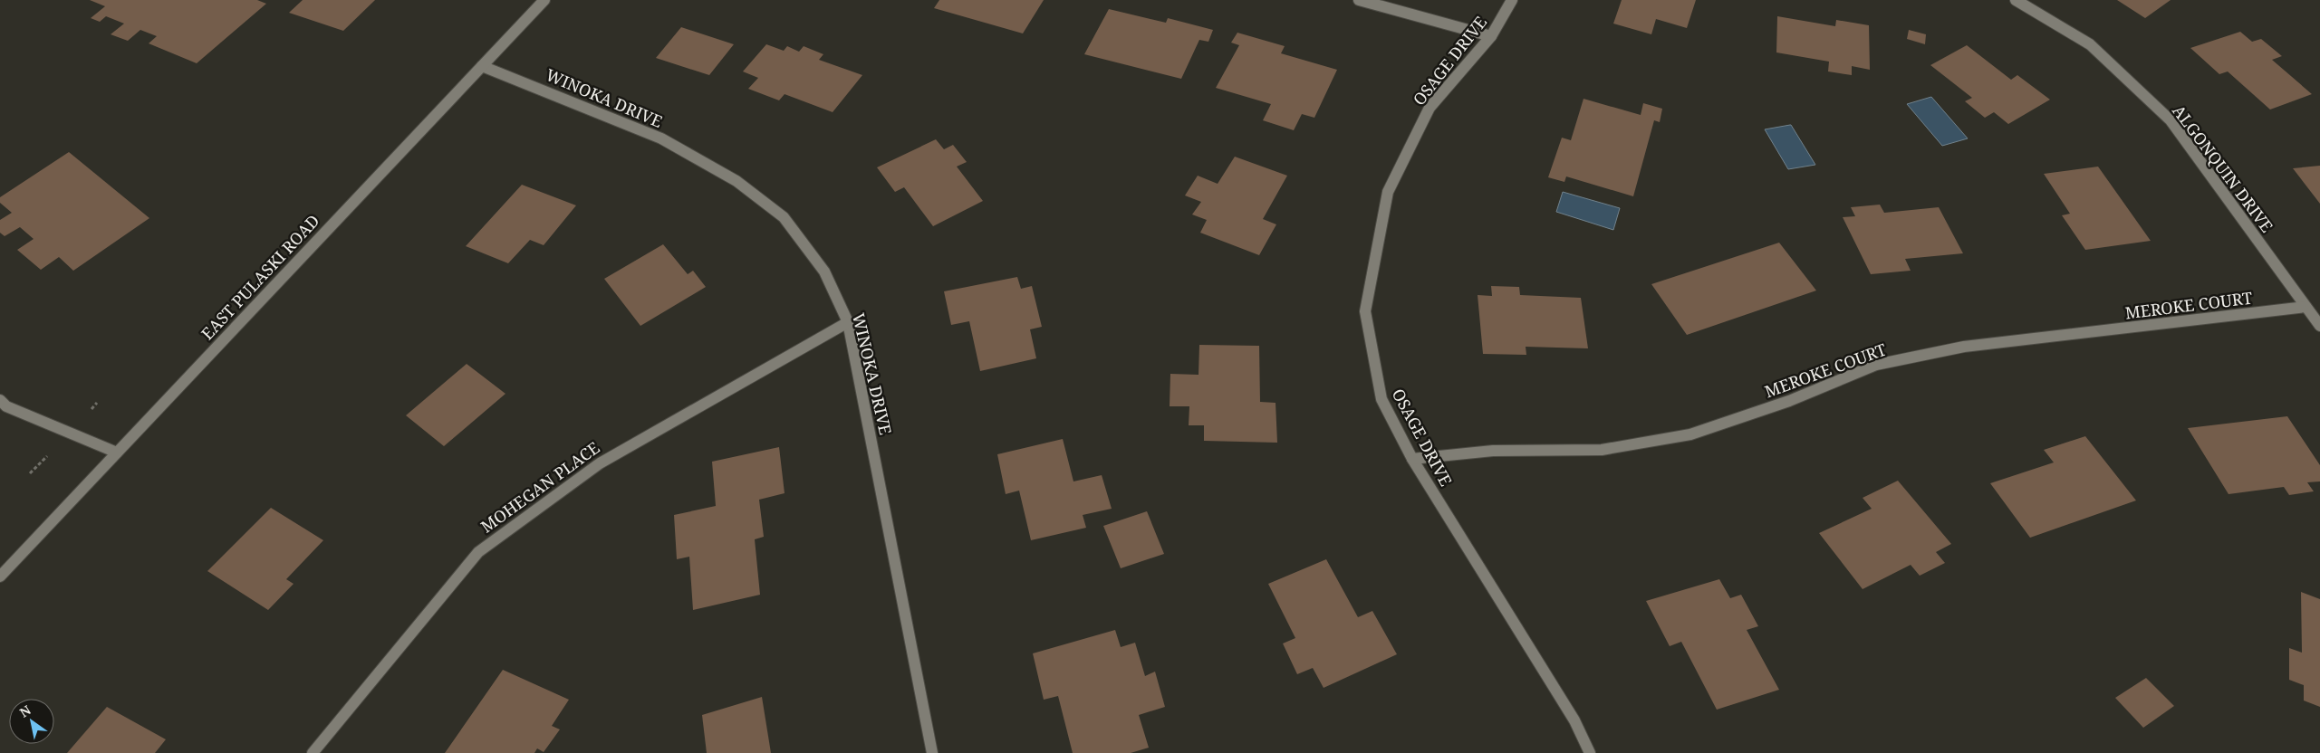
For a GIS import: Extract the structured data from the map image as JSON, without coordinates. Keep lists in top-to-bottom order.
{
  "streets": {
    "street": [
      "OSAGE DRIVE",
      "WINOKA DRIVE",
      "ALGONQUIN DRIVE",
      "EAST PULASKI ROAD",
      "MEROKE COURT",
      "MOHEGAN PLACE"
    ]
  },
  "crossings": [
    ["OSAGE DRIVE", "MEROKE COURT"],
    ["WINOKA DRIVE", "EAST PULASKI ROAD"],
    ["WINOKA DRIVE", "MOHEGAN PLACE"],
    ["ALGONQUIN DRIVE", "MEROKE COURT"]
  ],
  "north": "top left"
}
